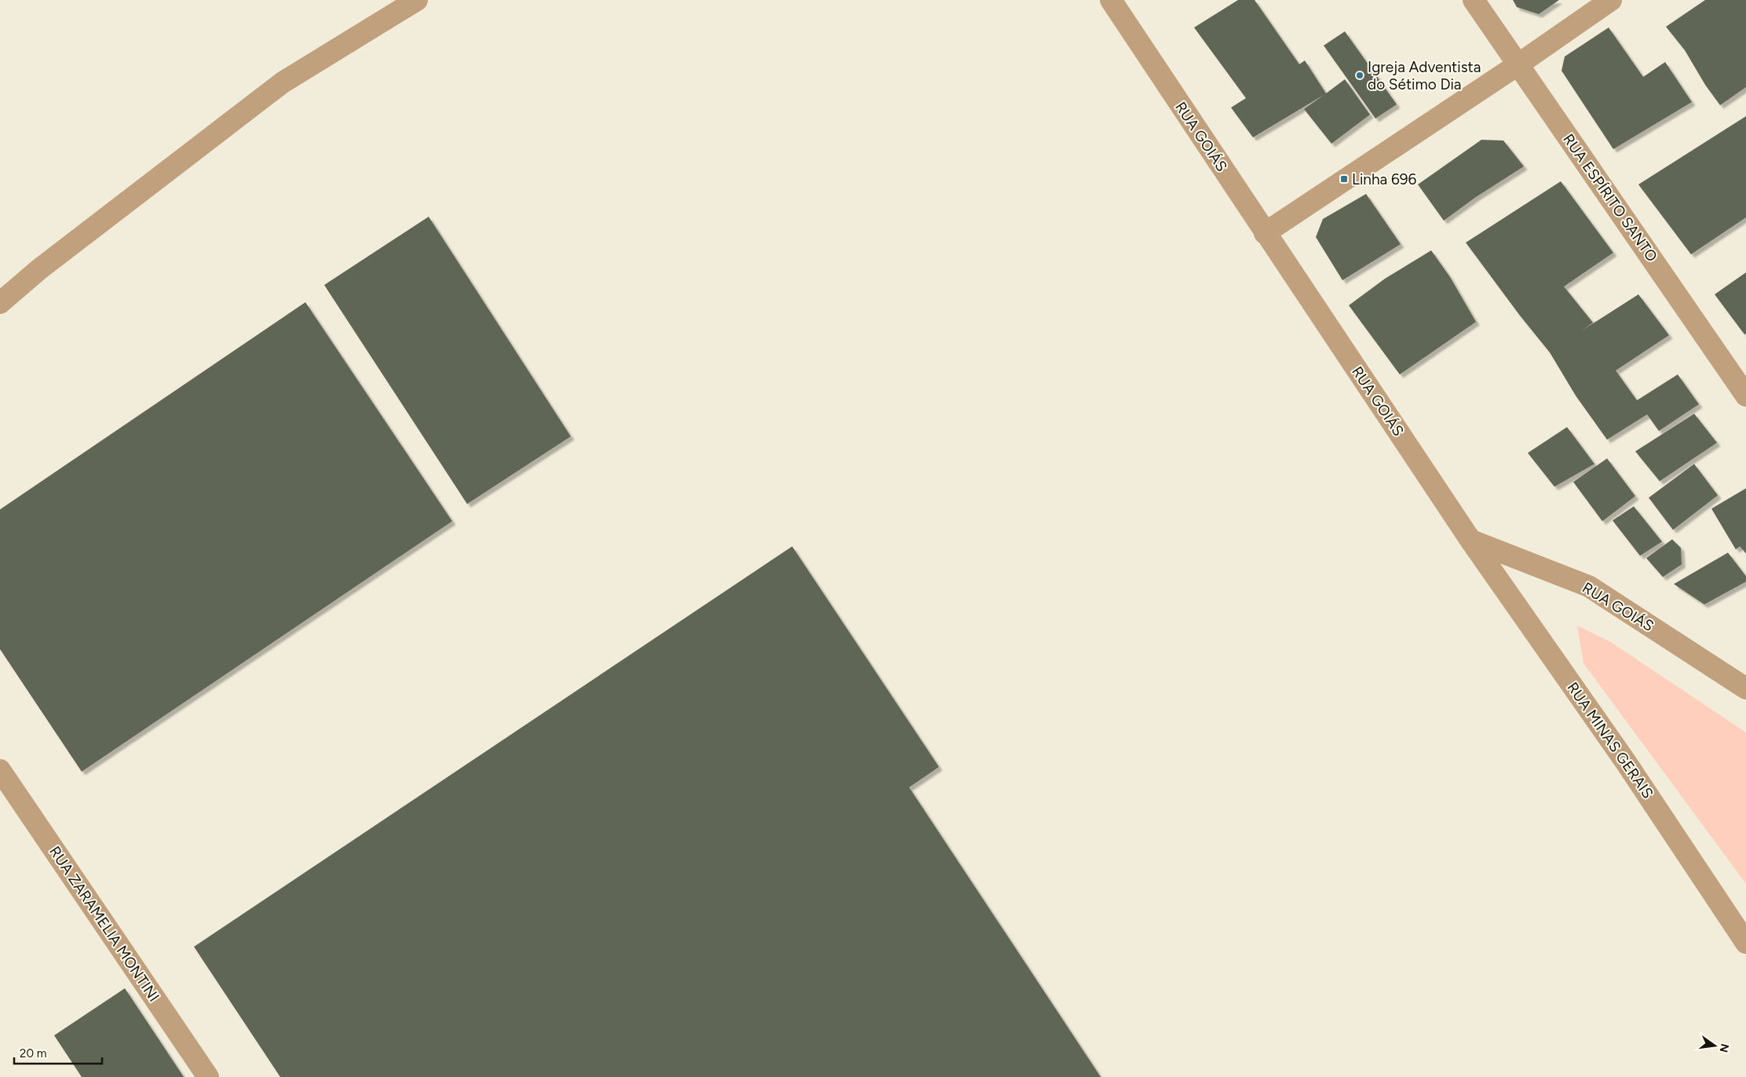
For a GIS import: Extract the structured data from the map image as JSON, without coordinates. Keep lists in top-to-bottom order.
{
  "streets": {
    "street": [
      "RUA GOIÁS",
      "RUA ESPÍRITO SANTO",
      "RUA MINAS GERAIS",
      "RUA ZARAMELIA MONTINI"
    ]
  },
  "crossings": [
    ["RUA GOIÁS", "RUA MINAS GERAIS"]
  ],
  "places": {
    "other": ["Igreja Adventista do Sétimo Dia"],
    "transit": ["Linha 696"]
  },
  "scale_bar": "20 m",
  "north": "right"
}
